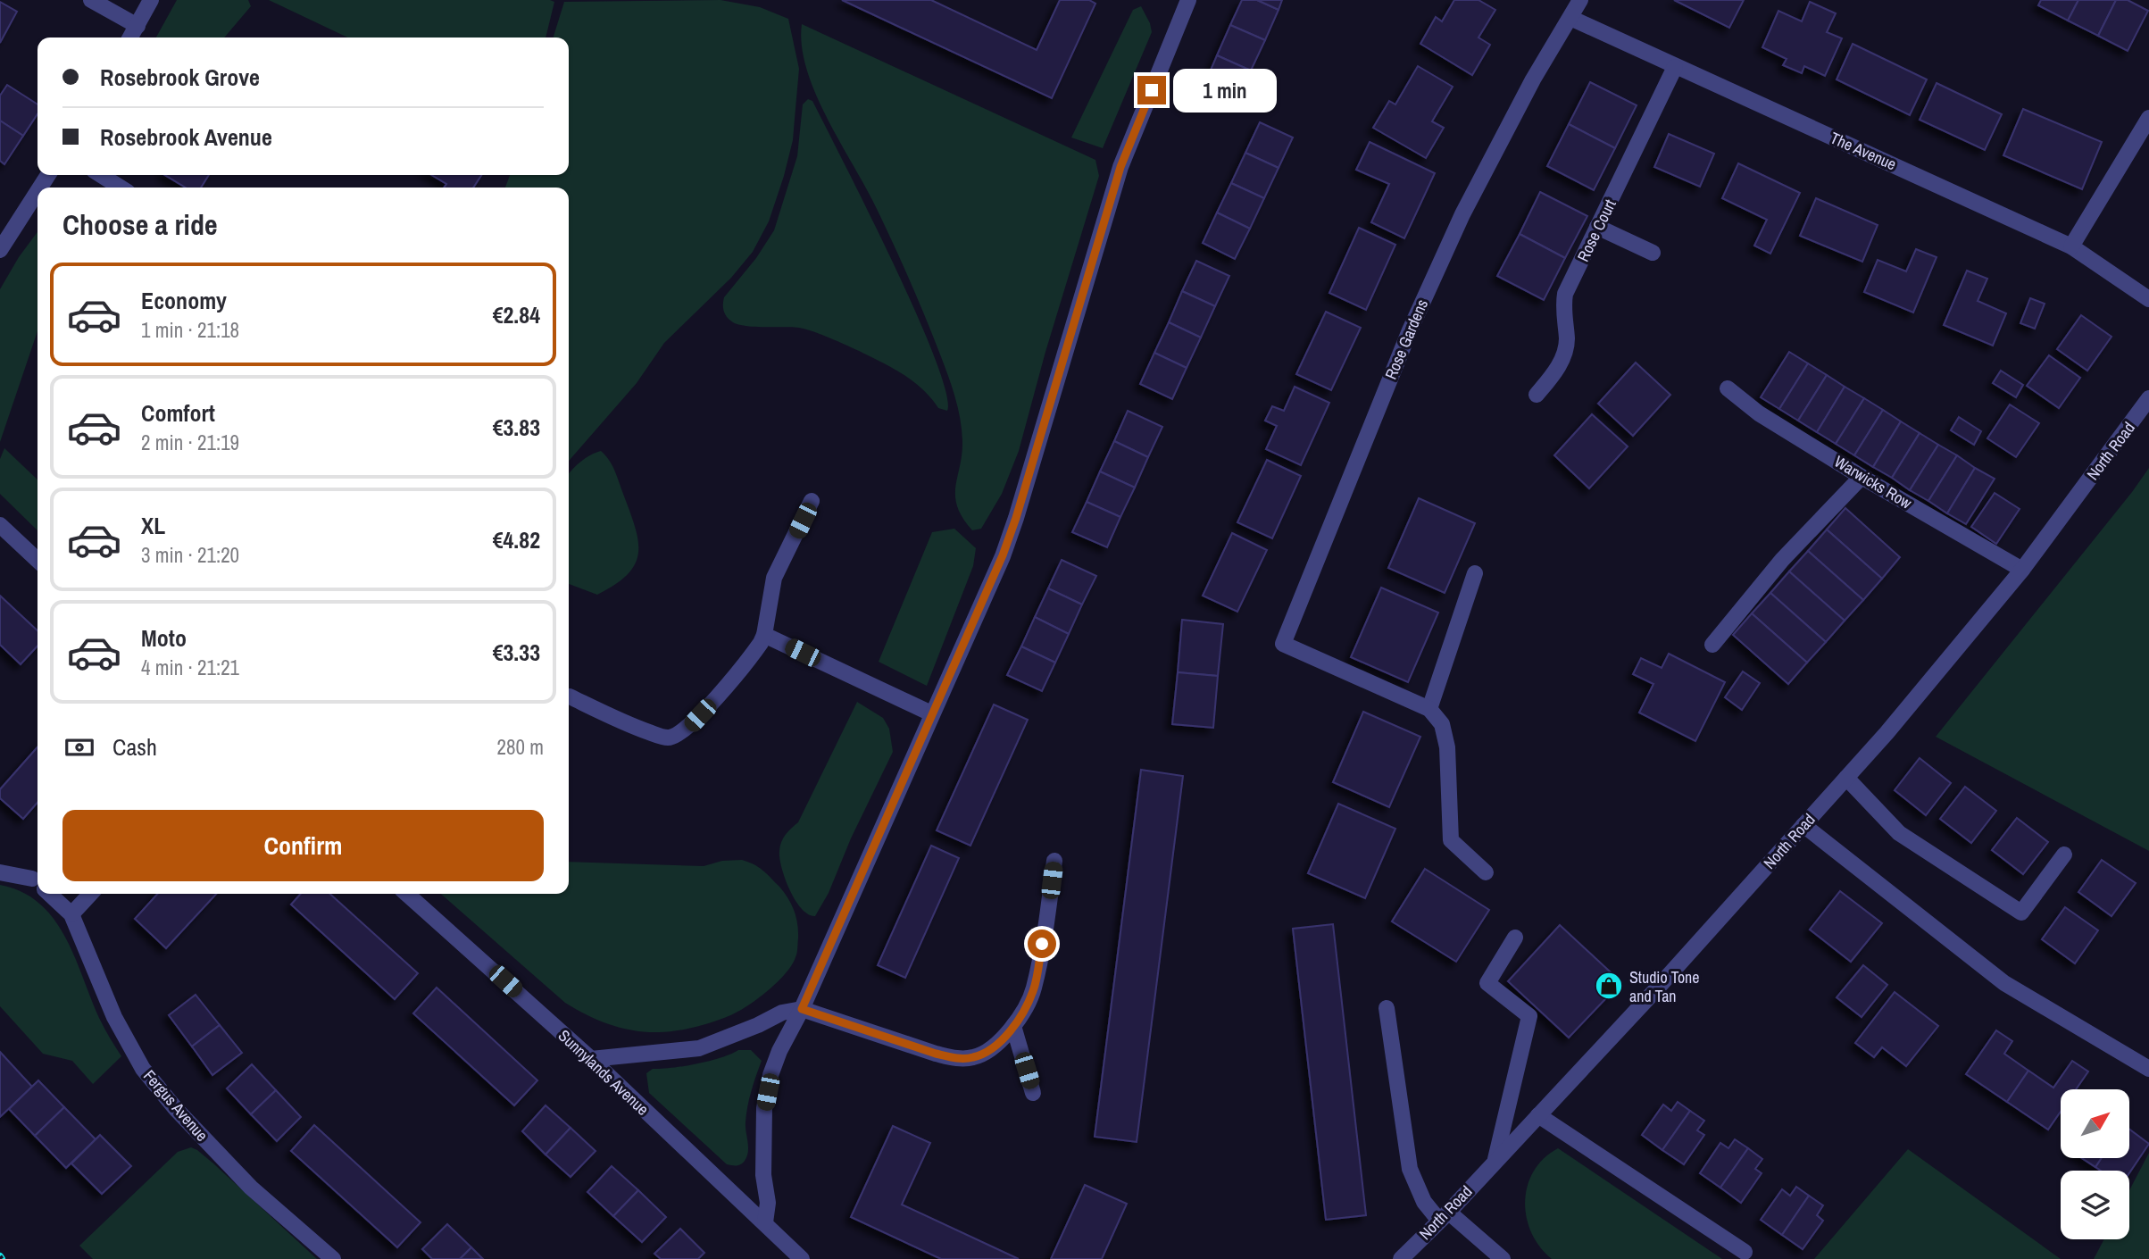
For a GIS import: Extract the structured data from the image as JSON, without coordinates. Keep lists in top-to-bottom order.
{
  "streets": {
    "street": [
      "The Avenue",
      "Rose Court",
      "Rose Gardens",
      "North Road",
      "Warwicks Row",
      "Sunnylands Avenue",
      "Fergus Avenue"
    ]
  },
  "crossings": [
    ["The Avenue", "Rose Court"],
    ["The Avenue", "Rose Gardens"],
    ["North Road", "Warwicks Row"]
  ],
  "places": {
    "shop": ["Studio Tone and Tan"]
  },
  "north": "top right",
  "page": {
    "banner": ["Rosebrook Grove", "Rosebrook Avenue"],
    "bubble": "1 min",
    "heading": "Choose a ride",
    "list": [
      {
        "name": "Economy",
        "note": "1 min · 21:18",
        "value": "€2.84"
      },
      {
        "name": "Comfort",
        "note": "2 min · 21:19",
        "value": "€3.83"
      },
      {
        "name": "XL",
        "note": "3 min · 21:20",
        "value": "€4.82"
      },
      {
        "name": "Moto",
        "note": "4 min · 21:21",
        "value": "€3.33"
      }
    ],
    "pay": ["Cash", "280 m"],
    "buttons": "Confirm"
  }
}
